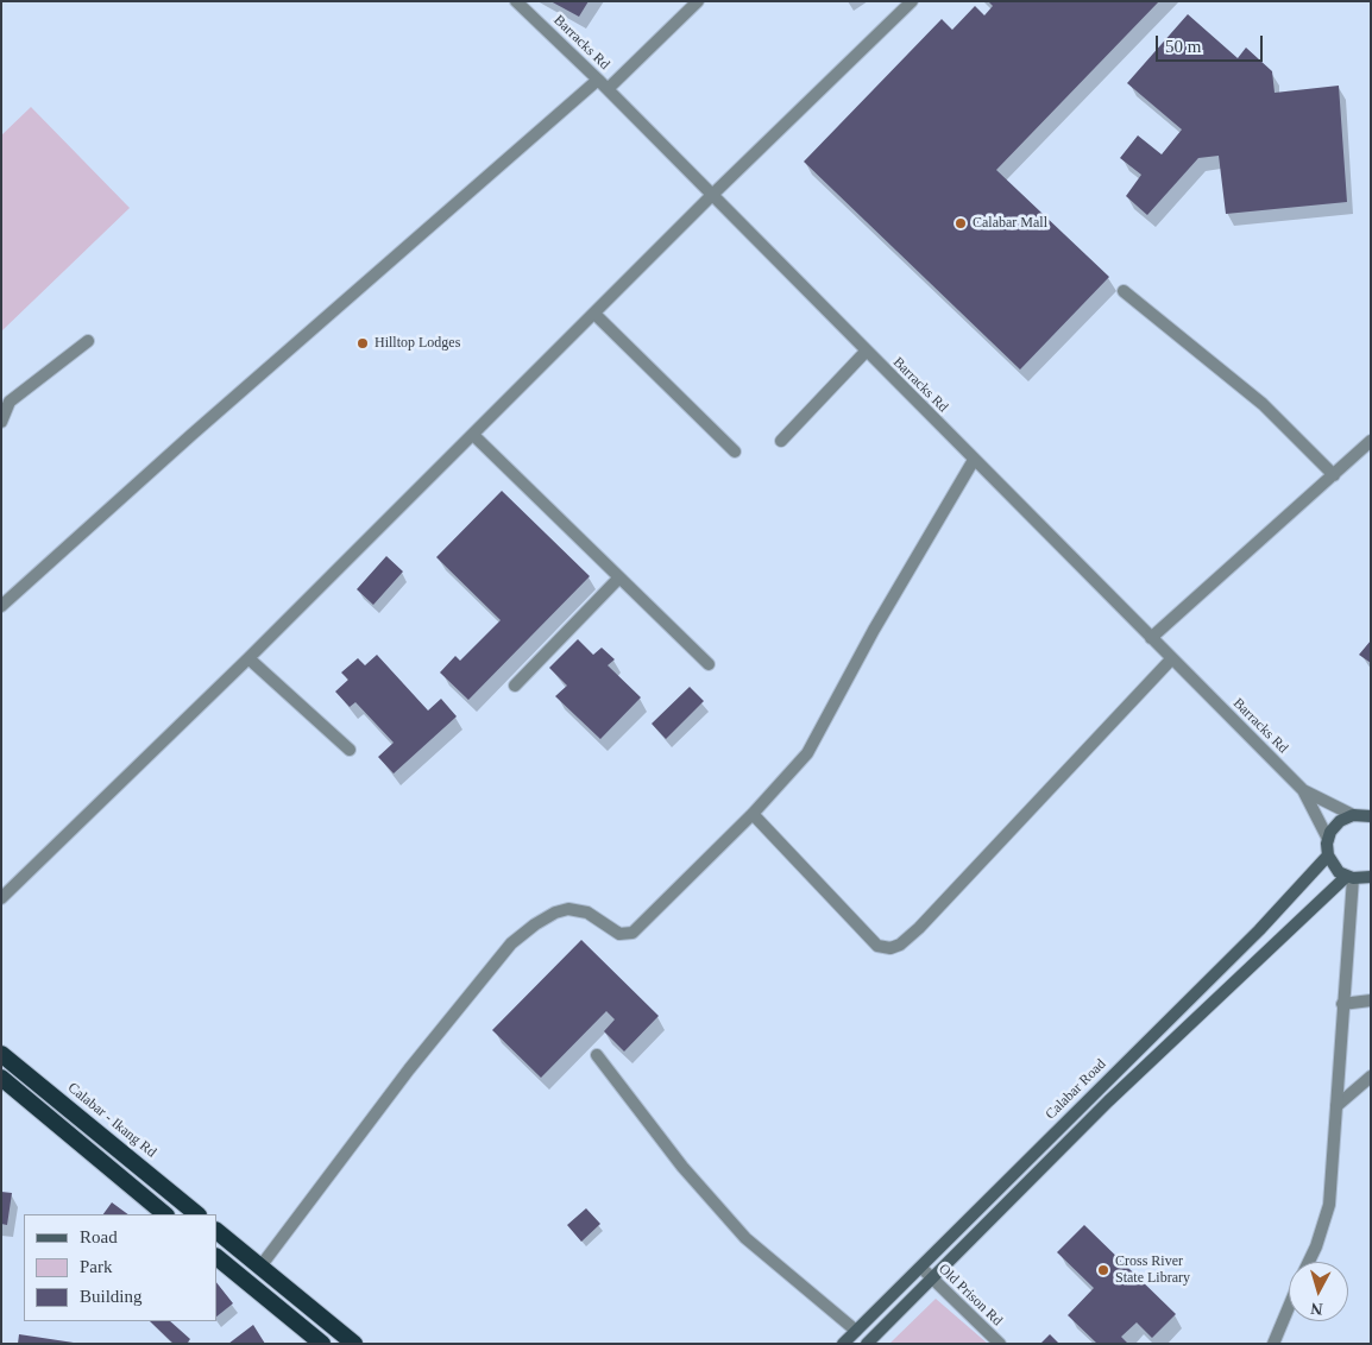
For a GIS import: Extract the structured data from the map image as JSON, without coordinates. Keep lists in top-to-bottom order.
{
  "streets": {
    "highway": ["Calabar - Ikang Rd"],
    "main road": ["Calabar Road"],
    "street": ["Barracks Rd", "Old Prison Rd"]
  },
  "crossings": [
    ["Calabar Road", "Old Prison Rd"]
  ],
  "places": ["Calabar Mall", "Hilltop Lodges", "Cross River State Library"],
  "legend": ["Road", "Park", "Building"],
  "scale_bar": "50 m",
  "north": "bottom"
}
